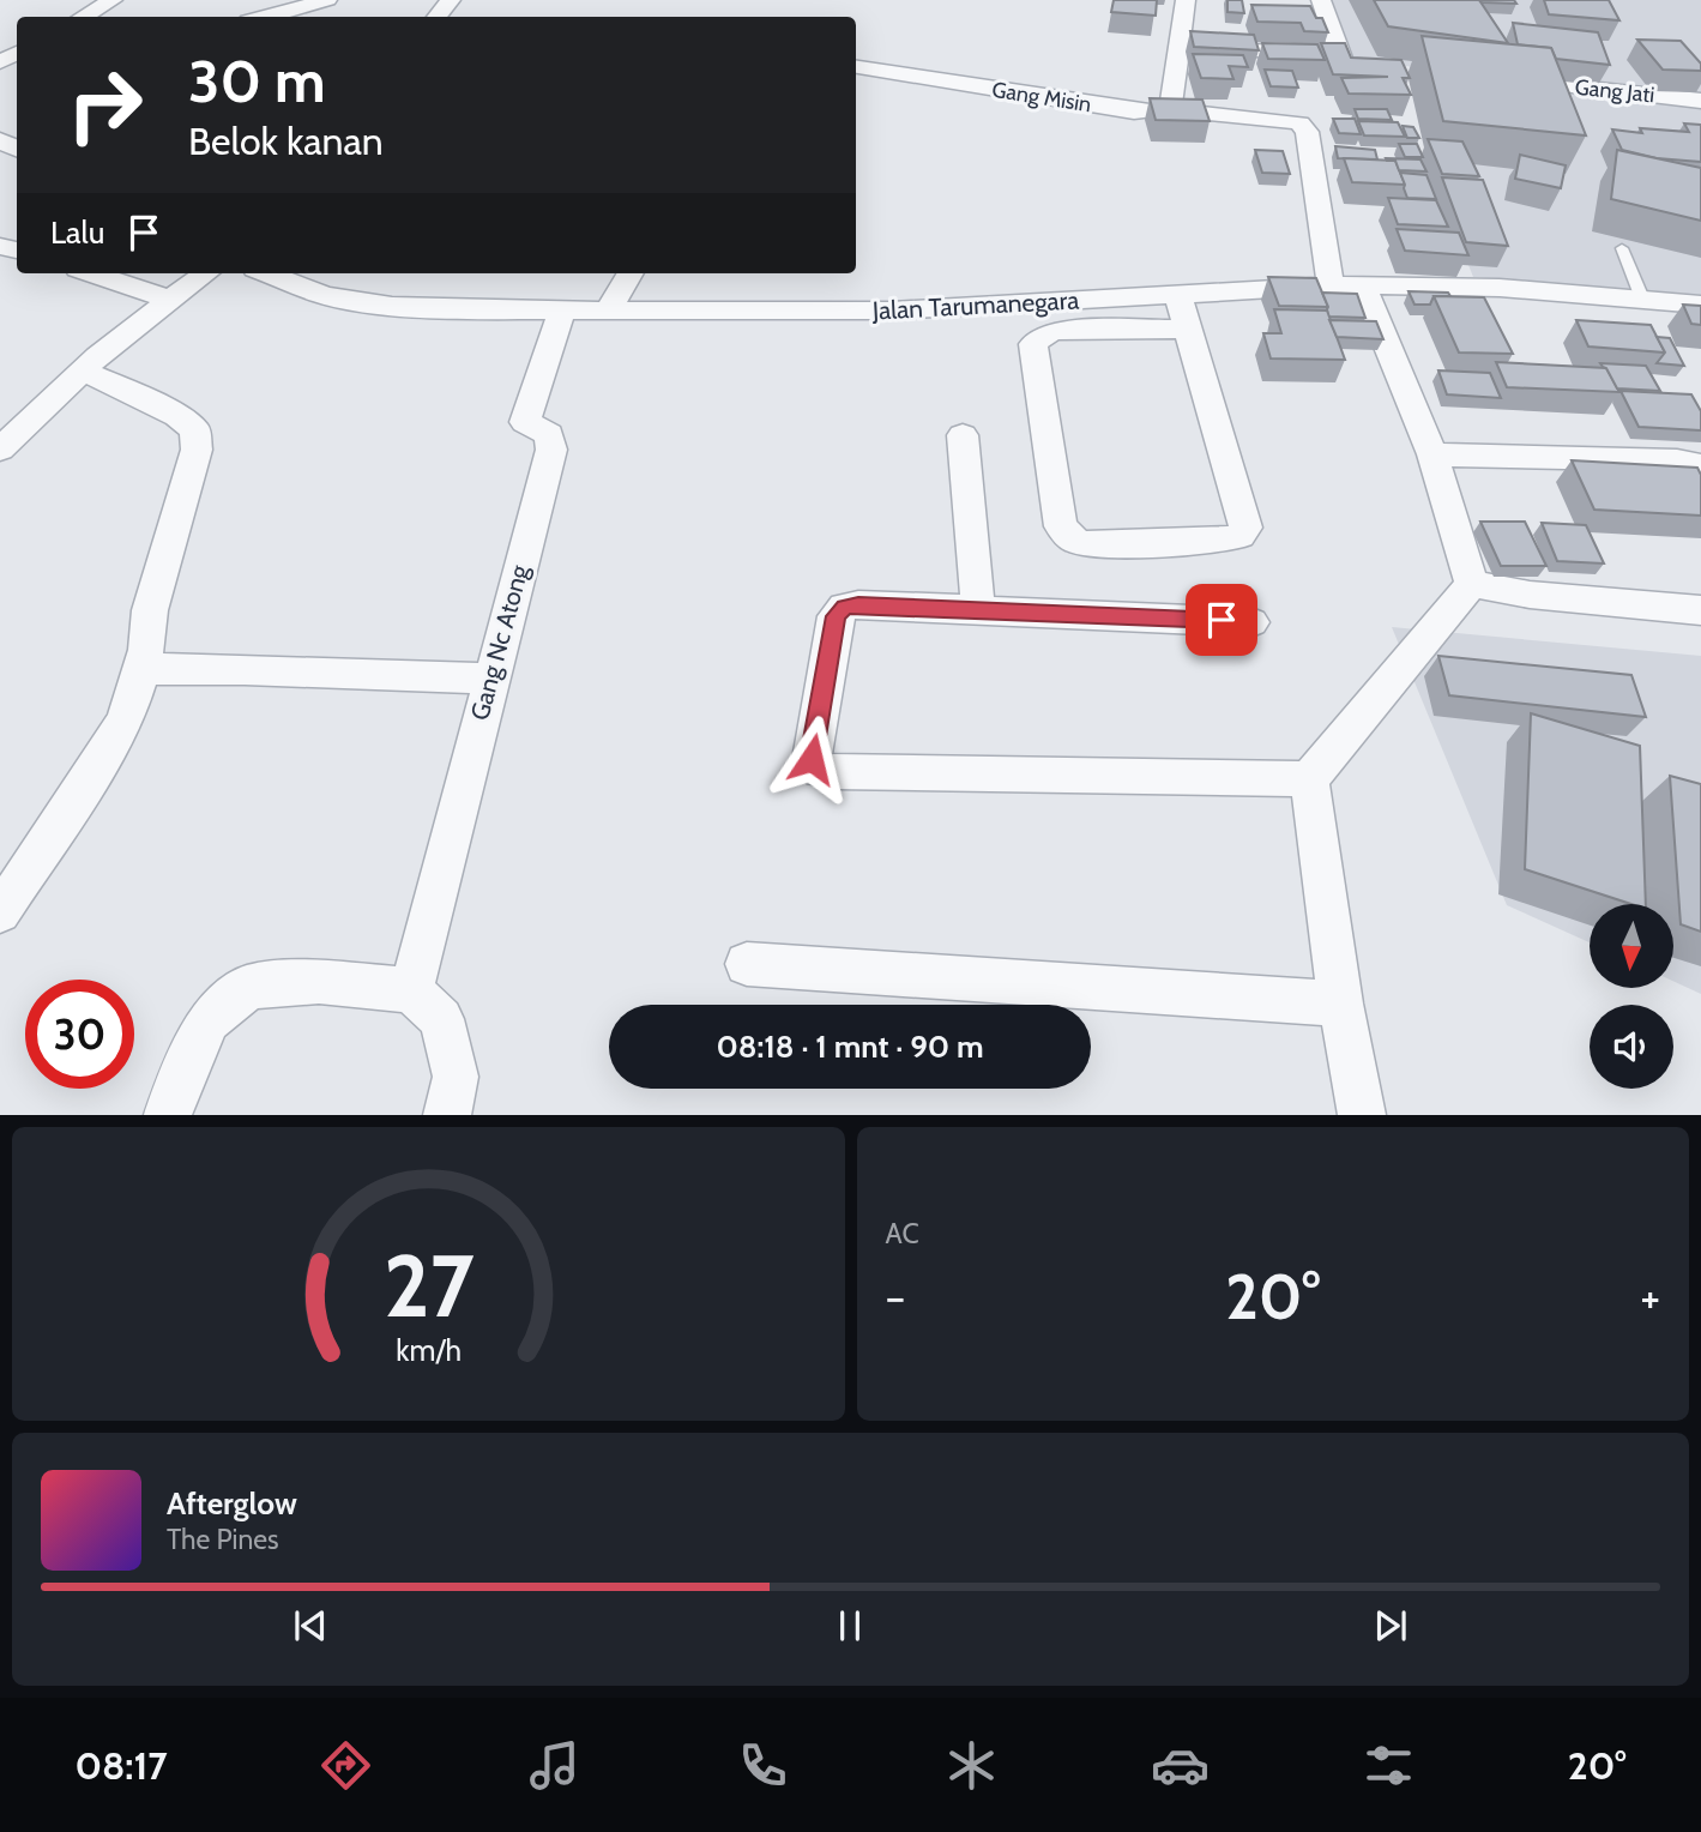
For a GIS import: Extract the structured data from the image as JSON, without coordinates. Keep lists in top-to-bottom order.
{
  "streets": {
    "street": [
      "Gang Jati",
      "Gang Misin",
      "Jalan Tarumanegara",
      "Gang Nc Atong"
    ]
  },
  "crossings": [
    ["Gang Misin", "Jalan Tarumanegara"],
    ["Jalan Tarumanegara", "Gang Nc Atong"]
  ],
  "north": "bottom",
  "page": {
    "turn": ["30 m", "Belok kanan"],
    "then": "Lalu",
    "limit": "30",
    "trip": "08:18 · 1 mnt · 90 m",
    "tile": "AC",
    "heat": ["−", "20°", "+"],
    "song": ["Afterglow", "The Pines"],
    "tabs": ["08:17", "20°"],
    "gauge": ["27", "km/h"]
  }
}
